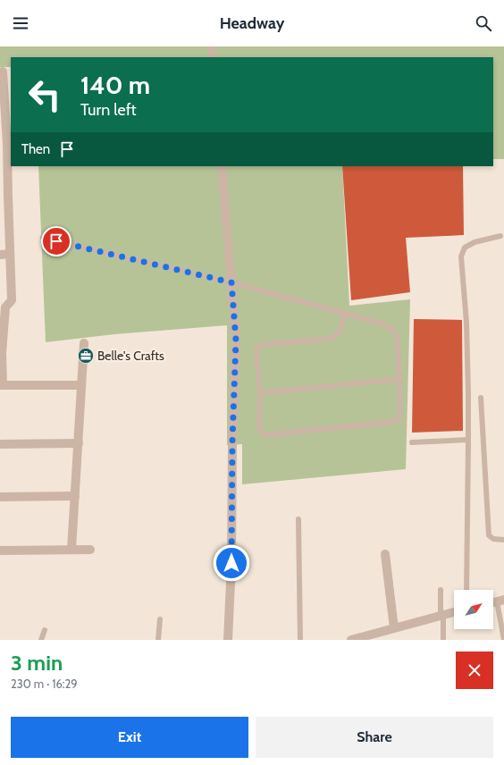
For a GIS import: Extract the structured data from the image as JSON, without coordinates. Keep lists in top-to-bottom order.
{
  "places": {
    "office": ["Belle's Crafts"]
  },
  "north": "top right",
  "page": {
    "header": "Headway",
    "turn": ["140 m", "Turn left"],
    "then": "Then",
    "heading": ["3 min", "230 m · 16:29"],
    "buttons": ["Exit", "Share"]
  }
}
